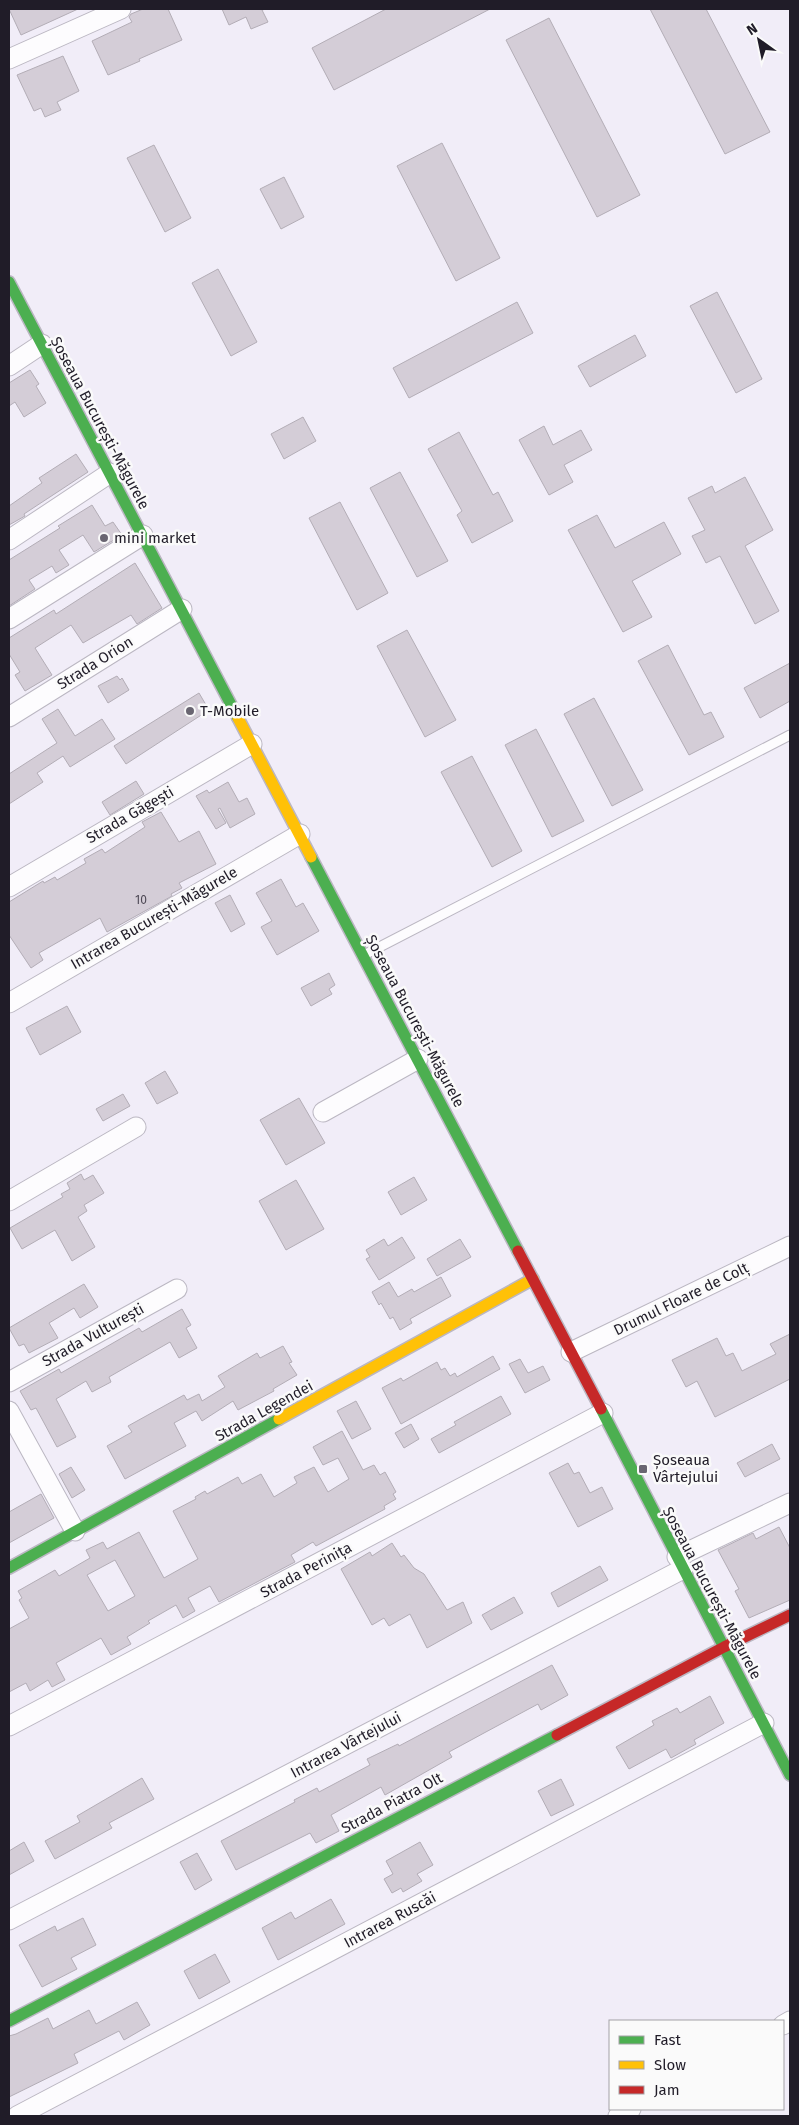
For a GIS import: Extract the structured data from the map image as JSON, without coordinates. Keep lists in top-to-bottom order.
{
  "streets": {
    "main road": ["Șoseaua București-Măgurele", "Strada Legendei", "Strada Piatra Olt"],
    "street": [
      "Strada Orion",
      "Strada Găgești",
      "Intrarea București-Măgurele",
      "Drumul Floare de Colț",
      "Strada Vulturești",
      "Strada Perinița",
      "Intrarea Vârtejului",
      "Intrarea Ruscăi"
    ]
  },
  "crossings": [
    ["Șoseaua București-Măgurele", "Strada Orion"],
    ["Șoseaua București-Măgurele", "Strada Găgești"],
    ["Șoseaua București-Măgurele", "Intrarea București-Măgurele"],
    ["Șoseaua București-Măgurele", "Drumul Floare de Colț"],
    ["Șoseaua București-Măgurele", "Strada Legendei"],
    ["Șoseaua București-Măgurele", "Strada Perinița"],
    ["Șoseaua București-Măgurele", "Intrarea Vârtejului"],
    ["Șoseaua București-Măgurele", "Strada Piatra Olt"],
    ["Șoseaua București-Măgurele", "Intrarea Ruscăi"]
  ],
  "places": {
    "other": ["mini market", "T-Mobile"],
    "transit": ["Șoseaua Vârtejului"]
  },
  "house_numbers": ["10"],
  "legend": ["Fast", "Slow", "Jam"],
  "north": "top left"
}
